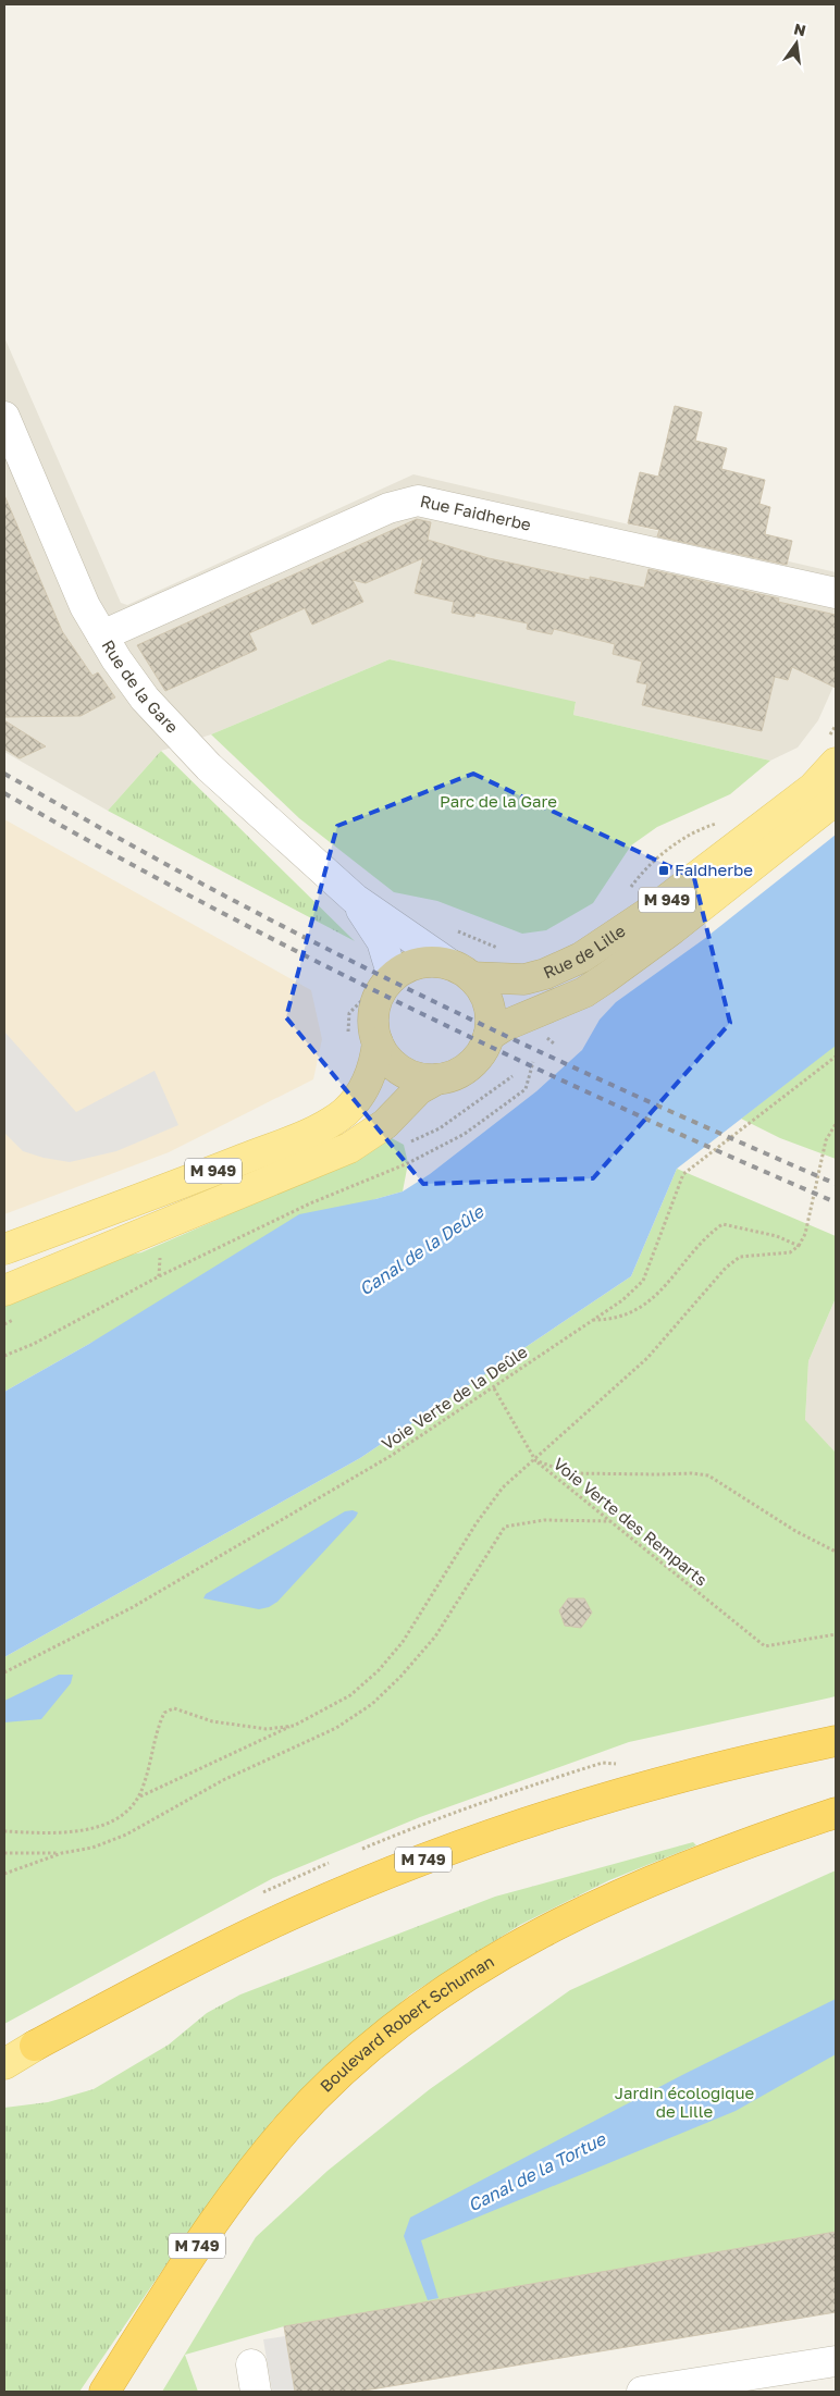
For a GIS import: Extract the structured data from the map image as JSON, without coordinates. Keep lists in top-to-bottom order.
{
  "streets": {
    "highway": ["M 749", "Boulevard Robert Schuman"],
    "main road": ["M 949", "Rue de Lille"],
    "street": ["Rue Faidherbe", "Rue de la Gare"],
    "path": ["Voie Verte de la Deûle", "Voie Verte des Remparts"]
  },
  "crossings": [
    ["Rue Faidherbe", "Rue de la Gare"],
    ["Rue de la Gare", "M 949"],
    ["Rue de la Gare", "Rue de Lille"],
    ["M 949", "Rue de Lille"]
  ],
  "water": ["Canal de la Deûle", "Canal de la Tortue"],
  "parks": ["Parc de la Gare", "Jardin écologique de Lille"],
  "places": {
    "transit": ["Faidherbe"]
  },
  "north": "top"
}
